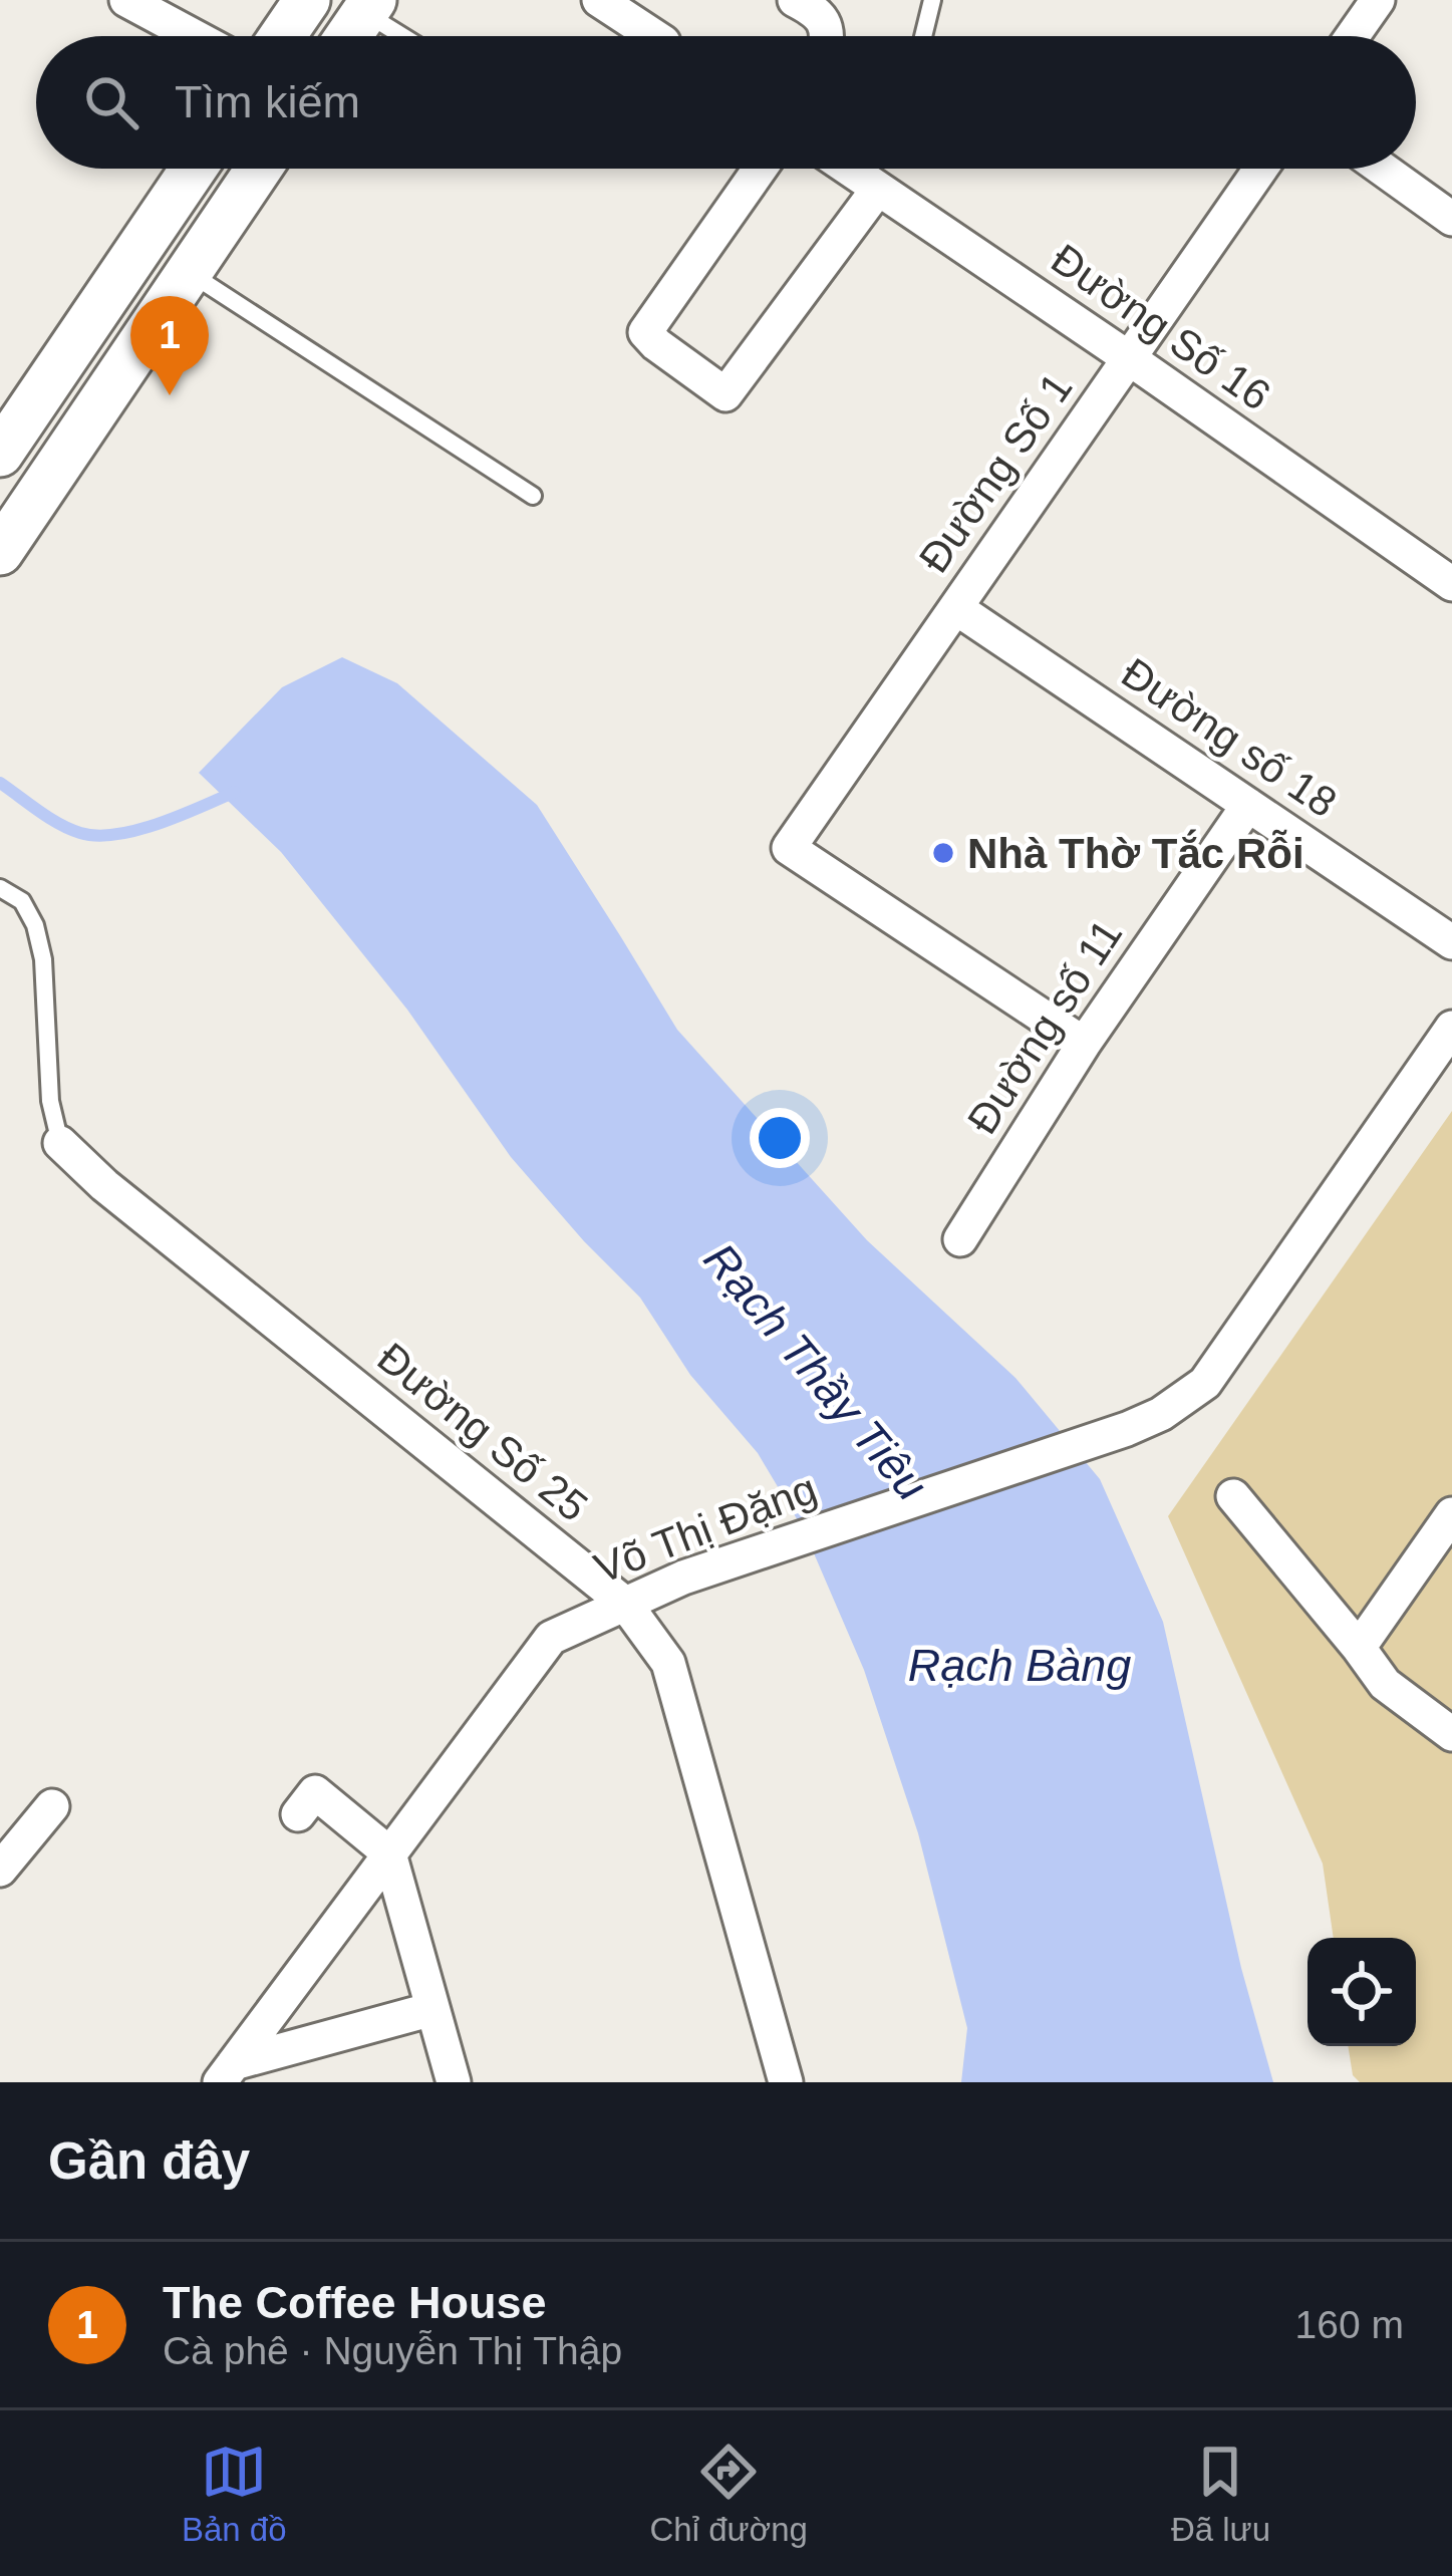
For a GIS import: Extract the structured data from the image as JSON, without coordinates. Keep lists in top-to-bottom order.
{
  "streets": {
    "street": [
      "Đường Số 16",
      "Đường Số 1",
      "Đường số 18",
      "Đường số 11",
      "Đường Số 25",
      "Võ Thị Đặng"
    ]
  },
  "crossings": [
    ["Đường Số 16", "Đường Số 1"],
    ["Đường Số 1", "Đường số 18"],
    ["Đường Số 1", "Đường số 11"],
    ["Đường số 18", "Đường số 11"],
    ["Đường Số 25", "Võ Thị Đặng"]
  ],
  "water": ["Rạch Thầy Tiêu", "Rạch Bàng"],
  "places": ["Nhà Thờ Tắc Rỗi"],
  "page": {
    "search": "Tìm kiếm",
    "pins": "1",
    "heading": "Gần đây",
    "list": [
      {
        "mark": "1",
        "name": "The Coffee House",
        "note": "Cà phê · Nguyễn Thị Thập",
        "value": "160 m"
      }
    ],
    "nav": ["Bản đồ", "Chỉ đường", "Đã lưu"]
  }
}
